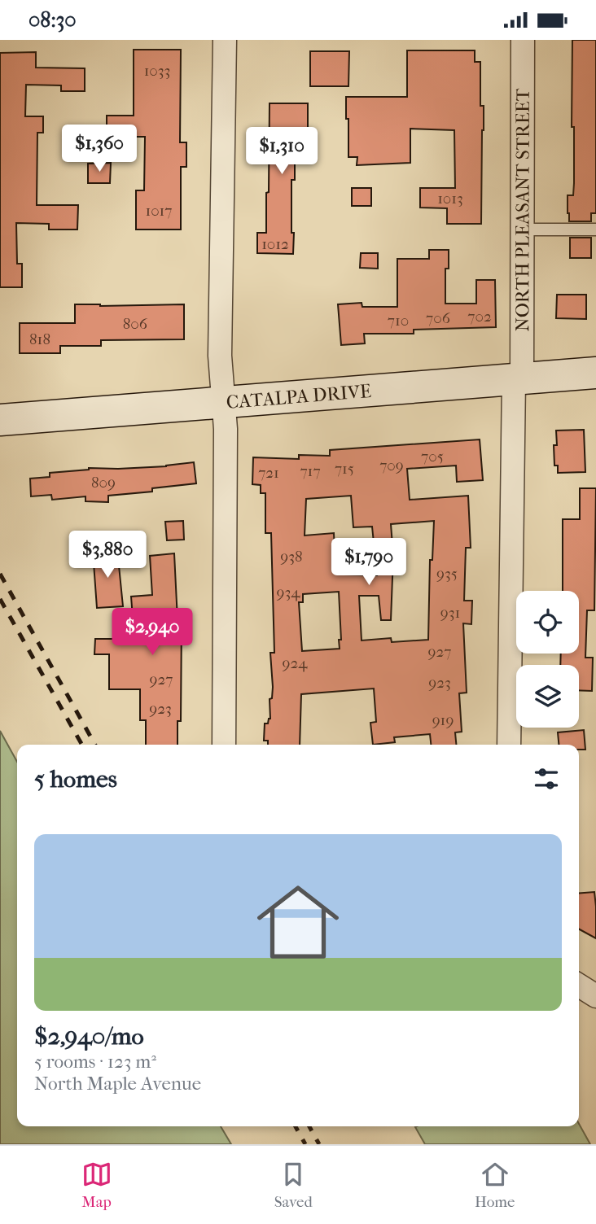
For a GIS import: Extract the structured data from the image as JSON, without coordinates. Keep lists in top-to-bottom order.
{
  "streets": {
    "street": ["NORTH PLEASANT STREET", "CATALPA DRIVE"]
  },
  "crossings": [
    ["NORTH PLEASANT STREET", "CATALPA DRIVE"]
  ],
  "house_numbers": [
    "1033",
    "1013",
    "1017",
    "1012",
    "702",
    "706",
    "710",
    "806",
    "818",
    "705",
    "709",
    "715",
    "717",
    "721",
    "809",
    "938",
    "935",
    "934",
    "931",
    "927",
    "924",
    "927",
    "923",
    "923",
    "919"
  ],
  "page": {
    "status": "08:30",
    "price": [
      "$1,360",
      "$1,310",
      "$3,880",
      "$1,790",
      "$2,940"
    ],
    "heading": "5 homes",
    "list": [
      {
        "name": "$2,940/mo",
        "note": "5 rooms · 123 m² · North Maple Avenue"
      }
    ],
    "tabs": ["Map", "Saved", "Home"]
  }
}
